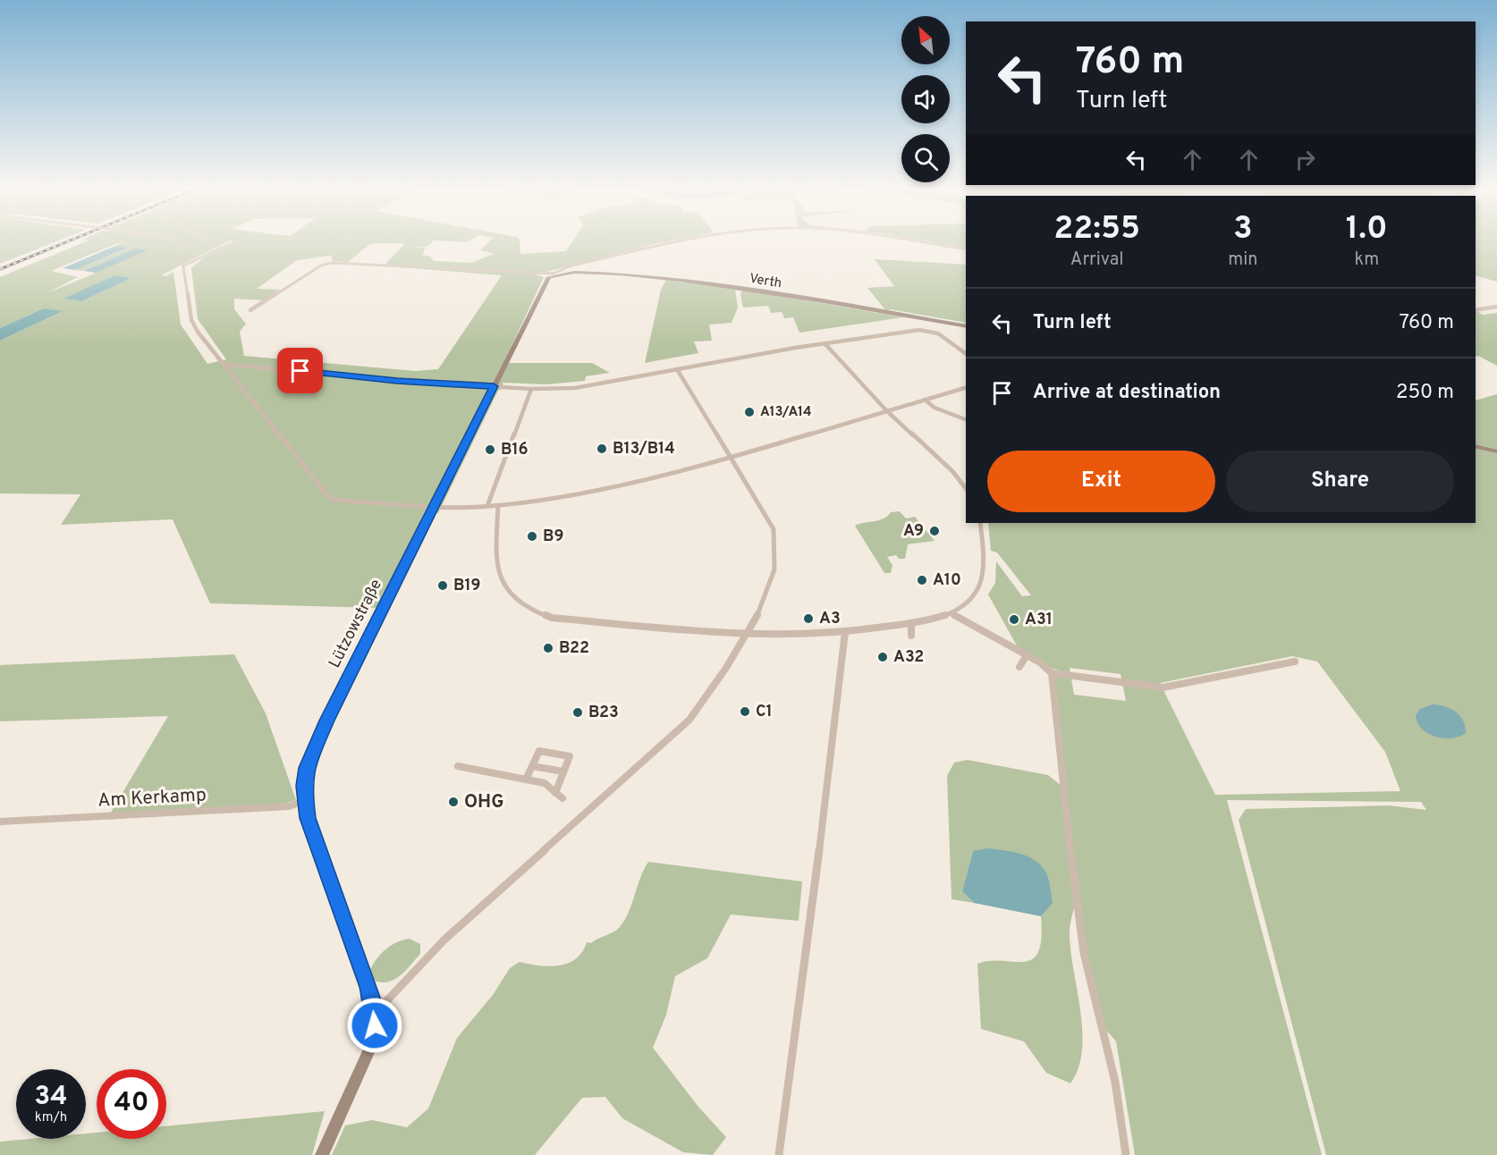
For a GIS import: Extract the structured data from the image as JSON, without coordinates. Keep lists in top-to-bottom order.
{
  "streets": {
    "street": ["Verth", "Lützowstraße", "Am Kerkamp"]
  },
  "crossings": [
    ["Verth", "Lützowstraße"],
    ["Lützowstraße", "Am Kerkamp"]
  ],
  "places": [
    "A13/A14",
    "B13/B14",
    "B16",
    "A9",
    "B9",
    "A10",
    "B19",
    "A3",
    "A31",
    "B22",
    "A32",
    "C1",
    "B23",
    "OHG"
  ],
  "north": "top left",
  "page": {
    "turn": ["760 m", "Turn left"],
    "eta": [
      "22:55",
      "Arrival",
      "3",
      "min",
      "1.0",
      "km"
    ],
    "list": [
      {
        "name": "Turn left",
        "value": "760 m"
      },
      {
        "name": "Arrive at destination",
        "value": "250 m"
      }
    ],
    "buttons": ["Exit", "Share"],
    "speed": "34 km/h",
    "limit": "40"
  }
}
